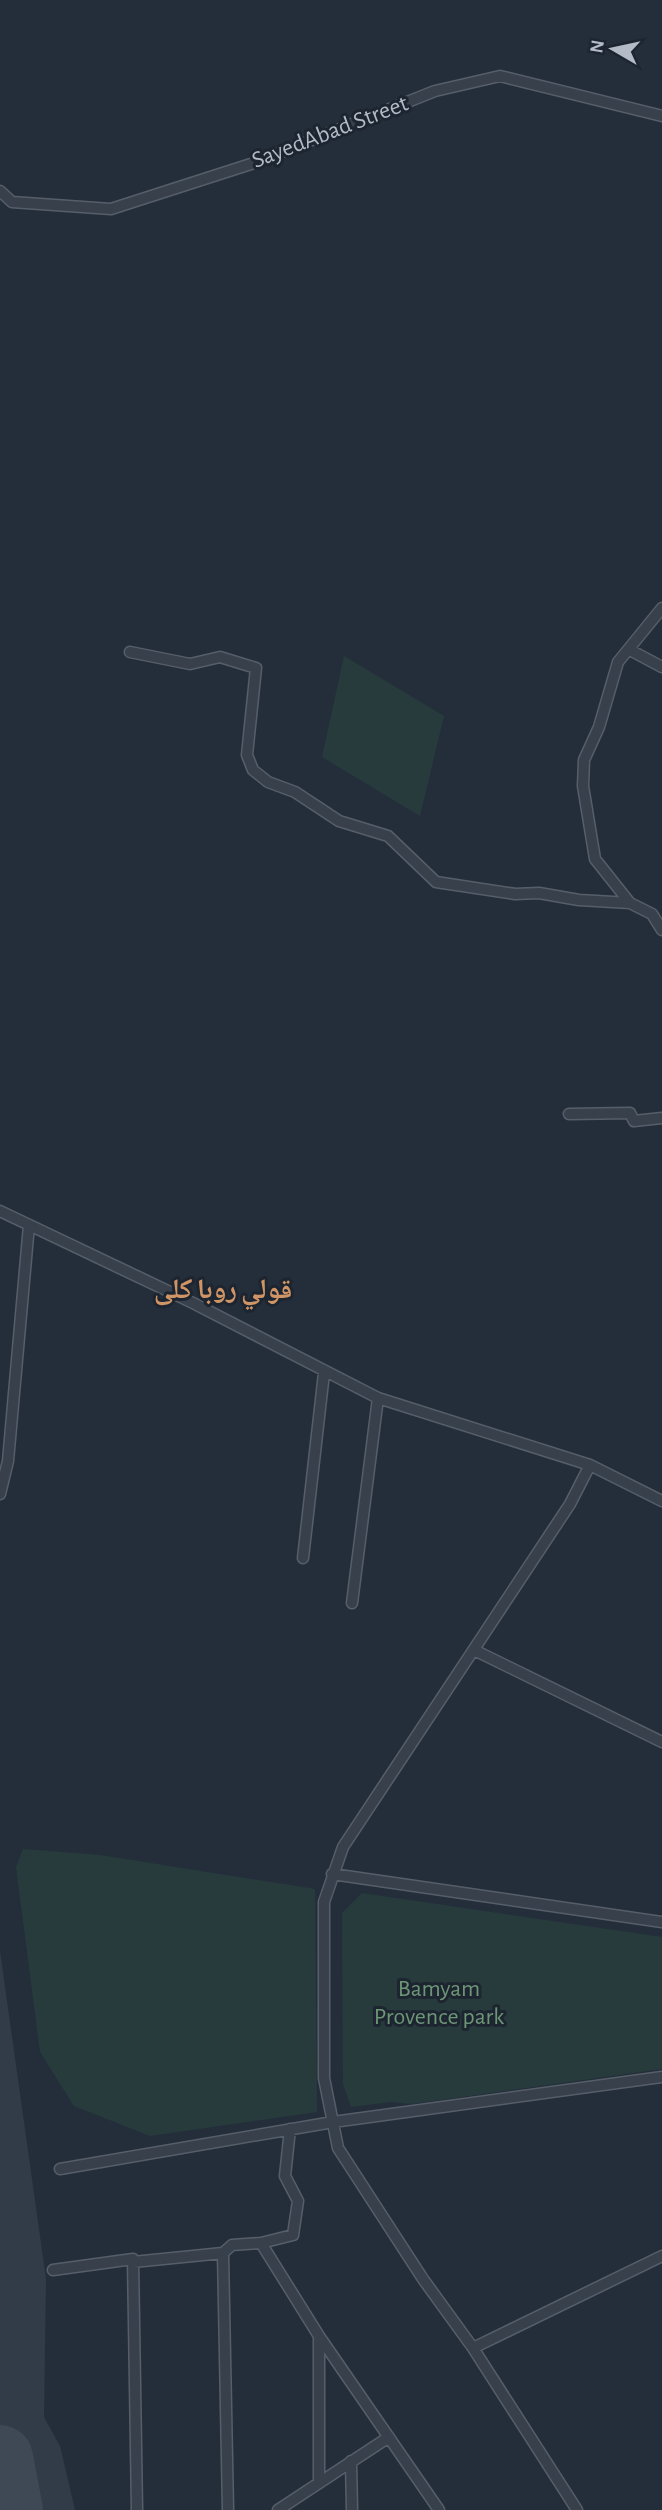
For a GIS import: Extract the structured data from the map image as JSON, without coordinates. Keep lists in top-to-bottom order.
{
  "streets": {
    "street": ["SayedAbad Street"]
  },
  "districts": ["قولي روبا کلی"],
  "parks": ["Bamyam Provence park"],
  "north": "left"
}
